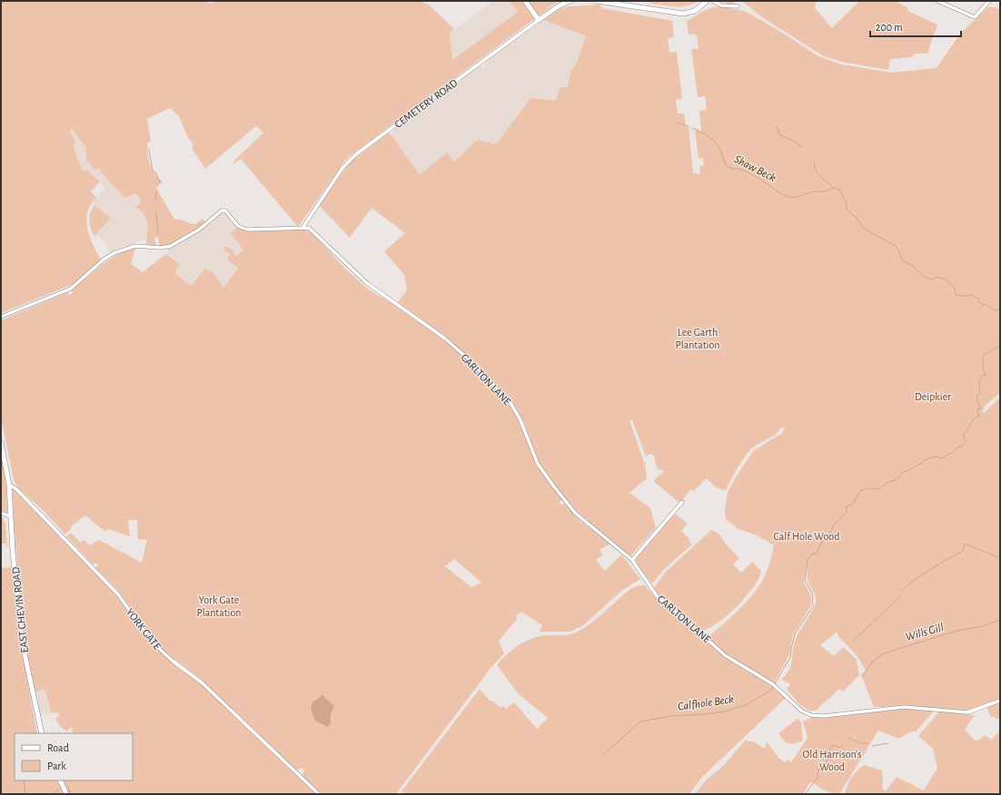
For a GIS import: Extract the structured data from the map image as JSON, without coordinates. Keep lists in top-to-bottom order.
{
  "streets": {
    "street": [
      "CEMETERY ROAD",
      "CARLTON LANE",
      "EAST CHEVIN ROAD",
      "YORK GATE"
    ]
  },
  "crossings": [
    ["CEMETERY ROAD", "CARLTON LANE"],
    ["EAST CHEVIN ROAD", "YORK GATE"]
  ],
  "water": ["Shaw Beck", "Wills Gill", "Calfhole Beck"],
  "parks": [
    "Lee Garth Plantation",
    "Deipkier",
    "Calf Hole Wood",
    "York Gate Plantation",
    "Old Harrison's Wood"
  ],
  "legend": ["Road", "Park"],
  "scale_bar": "200 m"
}
